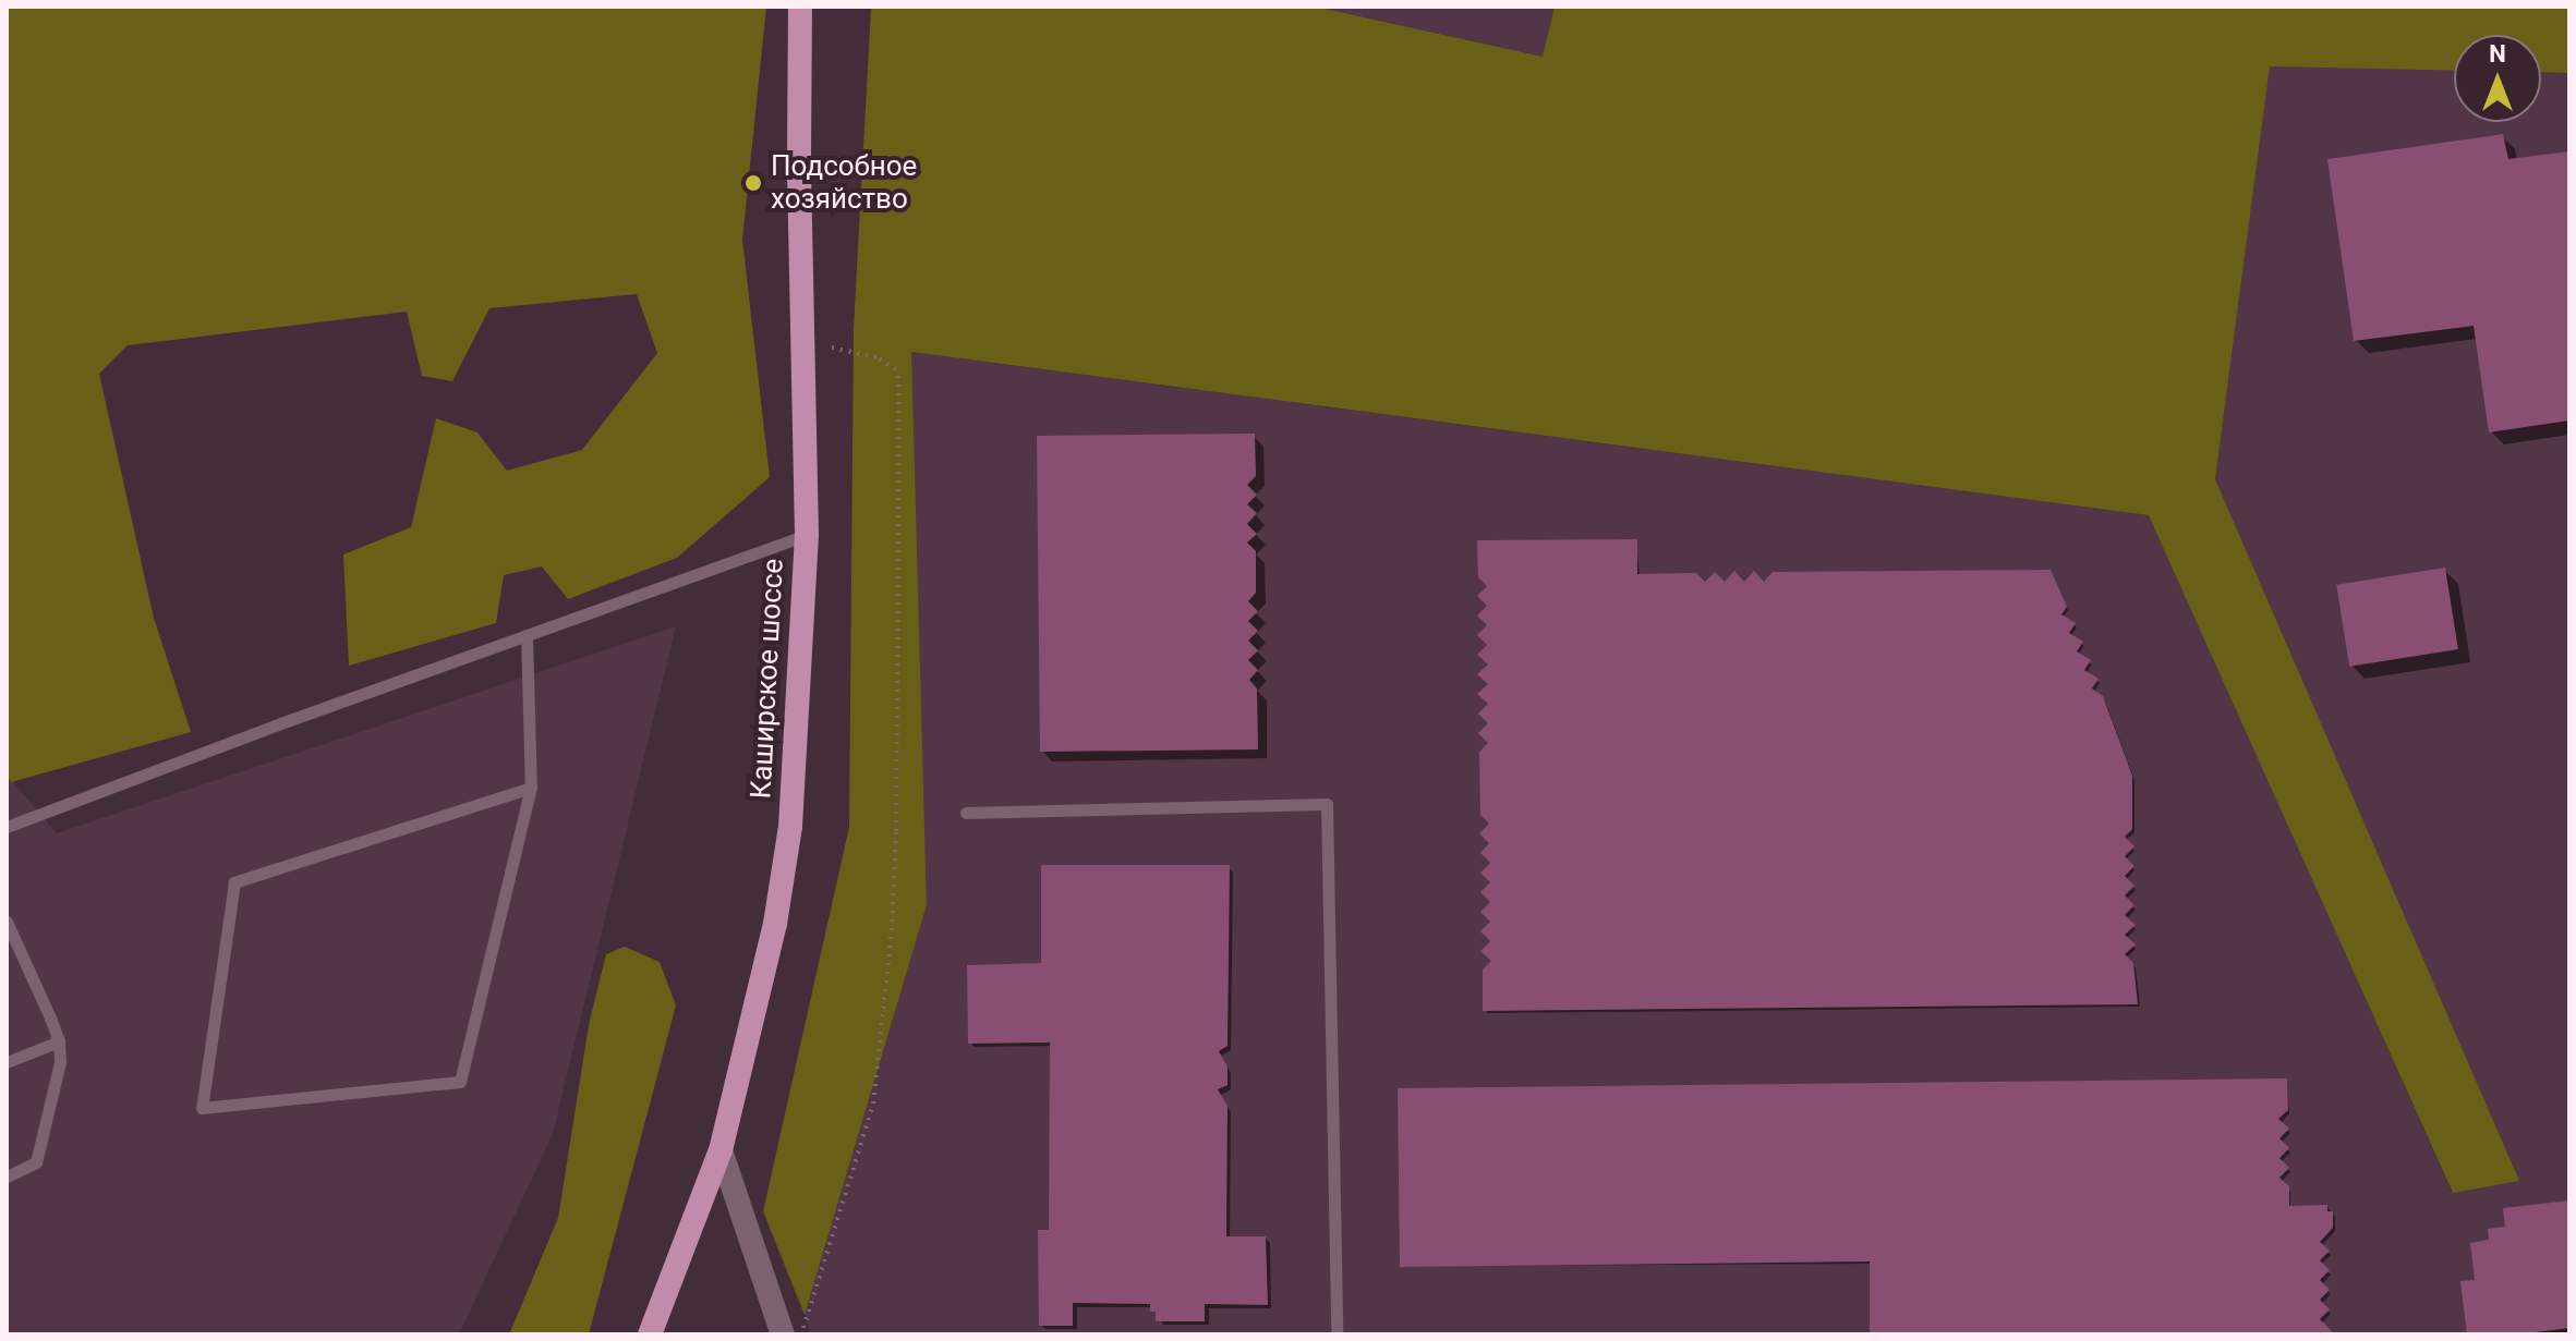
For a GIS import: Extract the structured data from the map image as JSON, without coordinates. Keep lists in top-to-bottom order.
{
  "streets": {
    "main road": ["Каширское шоссе"]
  },
  "places": ["Подсобное хозяйство"],
  "north": "top"
}
